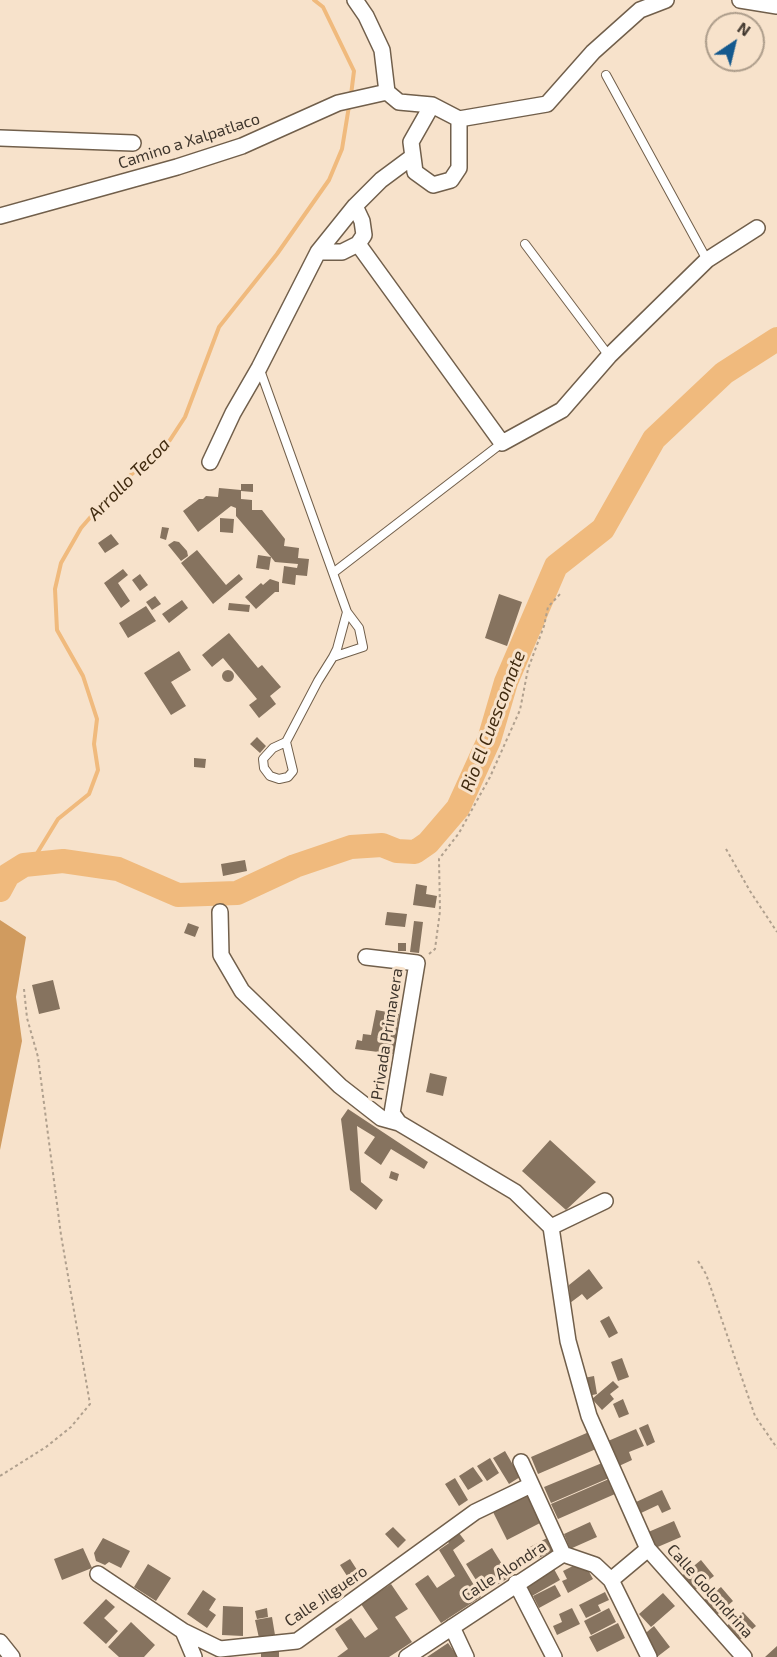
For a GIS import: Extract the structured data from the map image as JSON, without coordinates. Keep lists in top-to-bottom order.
{
  "streets": {
    "street": [
      "Camino a Xalpatlaco",
      "Privada Primavera",
      "Calle Alondra",
      "Calle Golondrina",
      "Calle Jilguero"
    ]
  },
  "water": ["Arrollo Tecoa", "Rio El Cuescomate"],
  "north": "top right"
}
